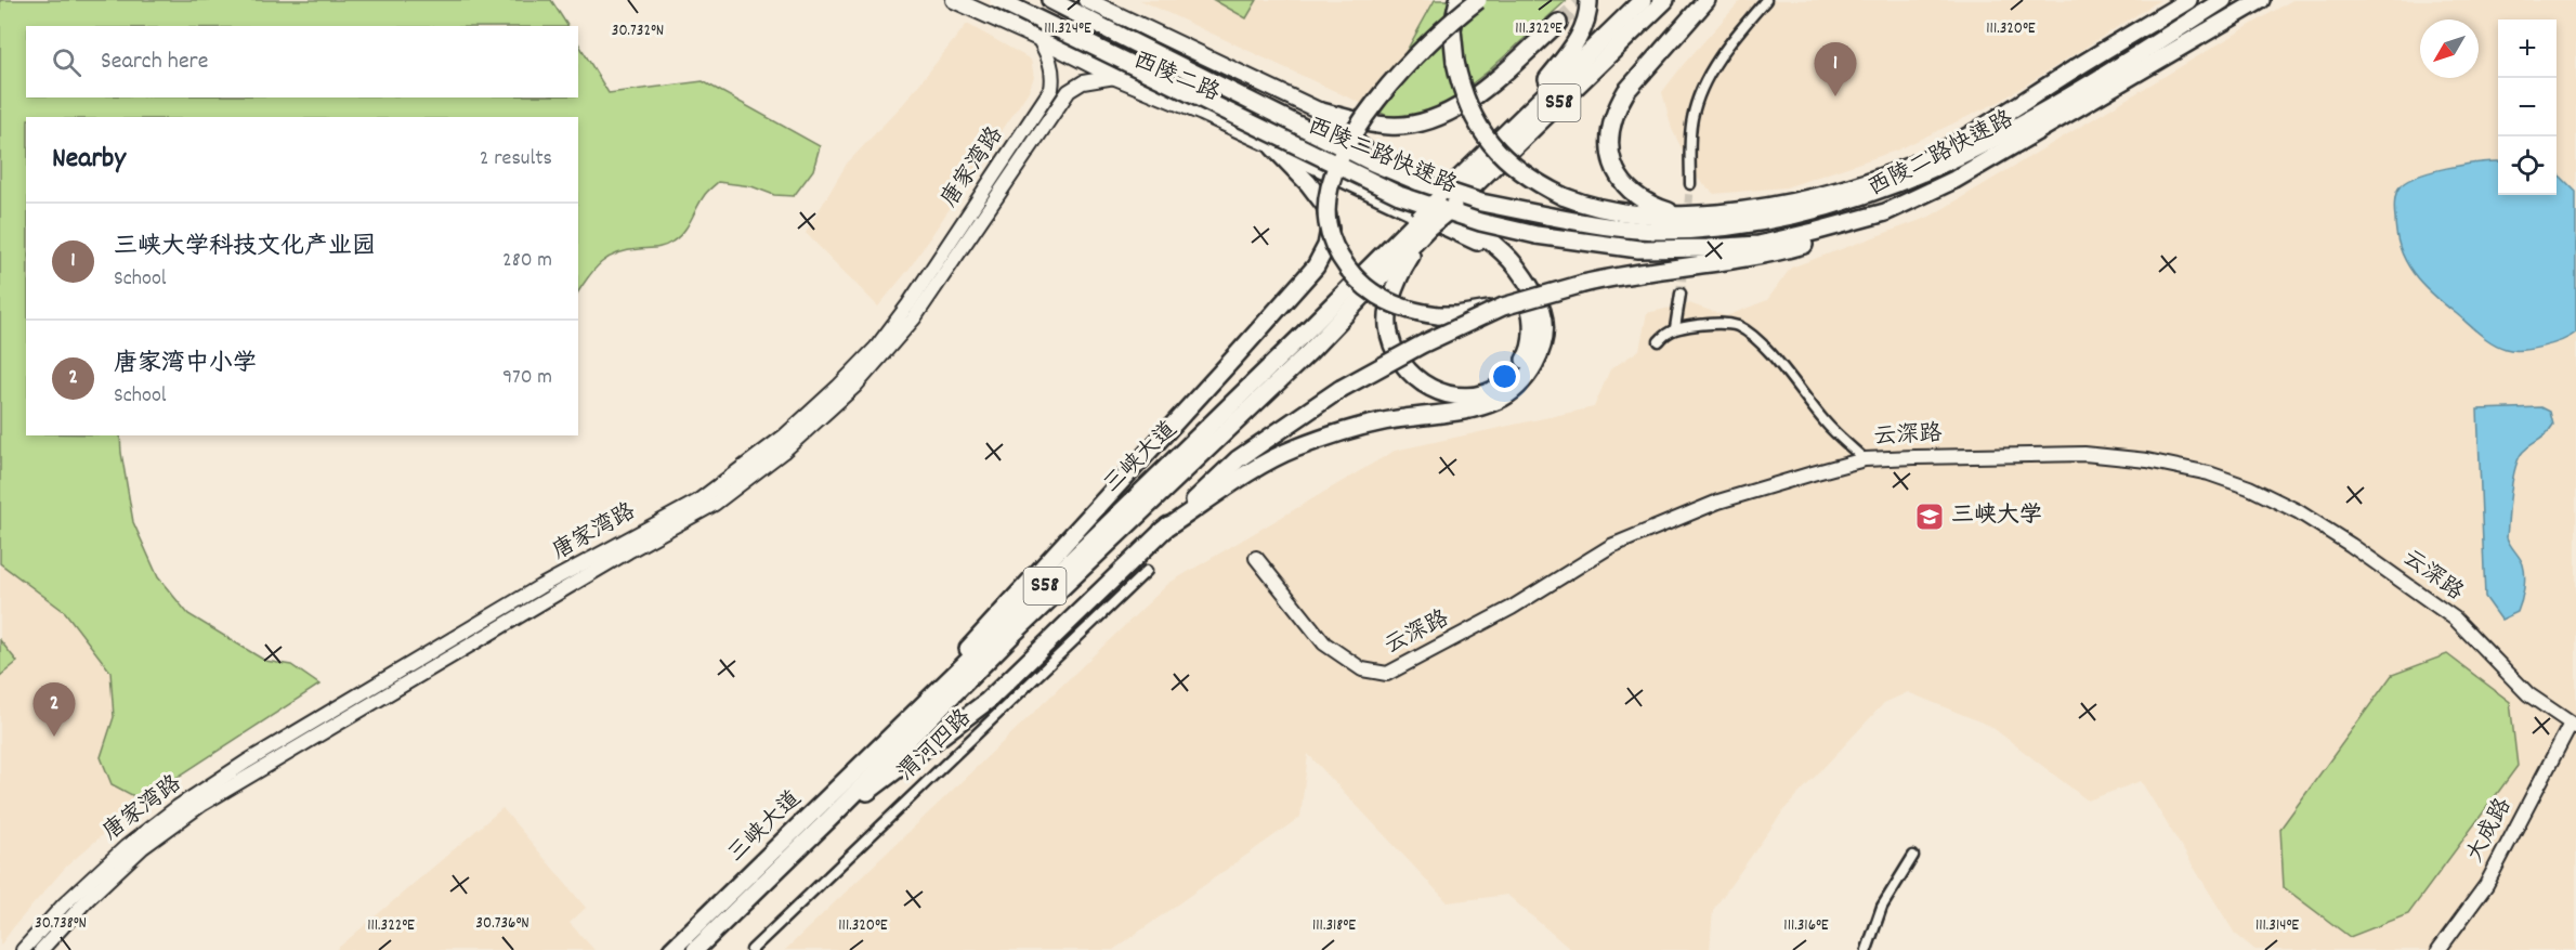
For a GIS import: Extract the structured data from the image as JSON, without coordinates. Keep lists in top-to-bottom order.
{
  "streets": {
    "highway": ["S58", "西陵二路快速路", "三峡大道"],
    "main road": [
      "西陵二路",
      "唐家湾路",
      "云深路",
      "大成路"
    ],
    "street": ["渭河四路"]
  },
  "crossings": [
    ["西陵二路", "西陵二路快速路"],
    ["西陵二路", "唐家湾路"],
    ["云深路", "大成路"]
  ],
  "places": {
    "school or university": ["三峡大学"]
  },
  "north": "bottom left",
  "page": {
    "map_buttons": ["+", "−"],
    "search": "Search here",
    "pins": ["1", "2"],
    "heading": ["Nearby", "2 results"],
    "list": [
      {
        "mark": "1",
        "name": "三峡大学科技文化产业园",
        "note": "School",
        "value": "280 m"
      },
      {
        "mark": "2",
        "name": "唐家湾中小学",
        "note": "School",
        "value": "970 m"
      }
    ]
  },
  "coordinates": [
    "111.324°E",
    "111.322°E",
    "111.320°E",
    "30.732°N",
    "30.738°N",
    "30.736°N",
    "111.318°E",
    "111.316°E",
    "111.314°E"
  ]
}
